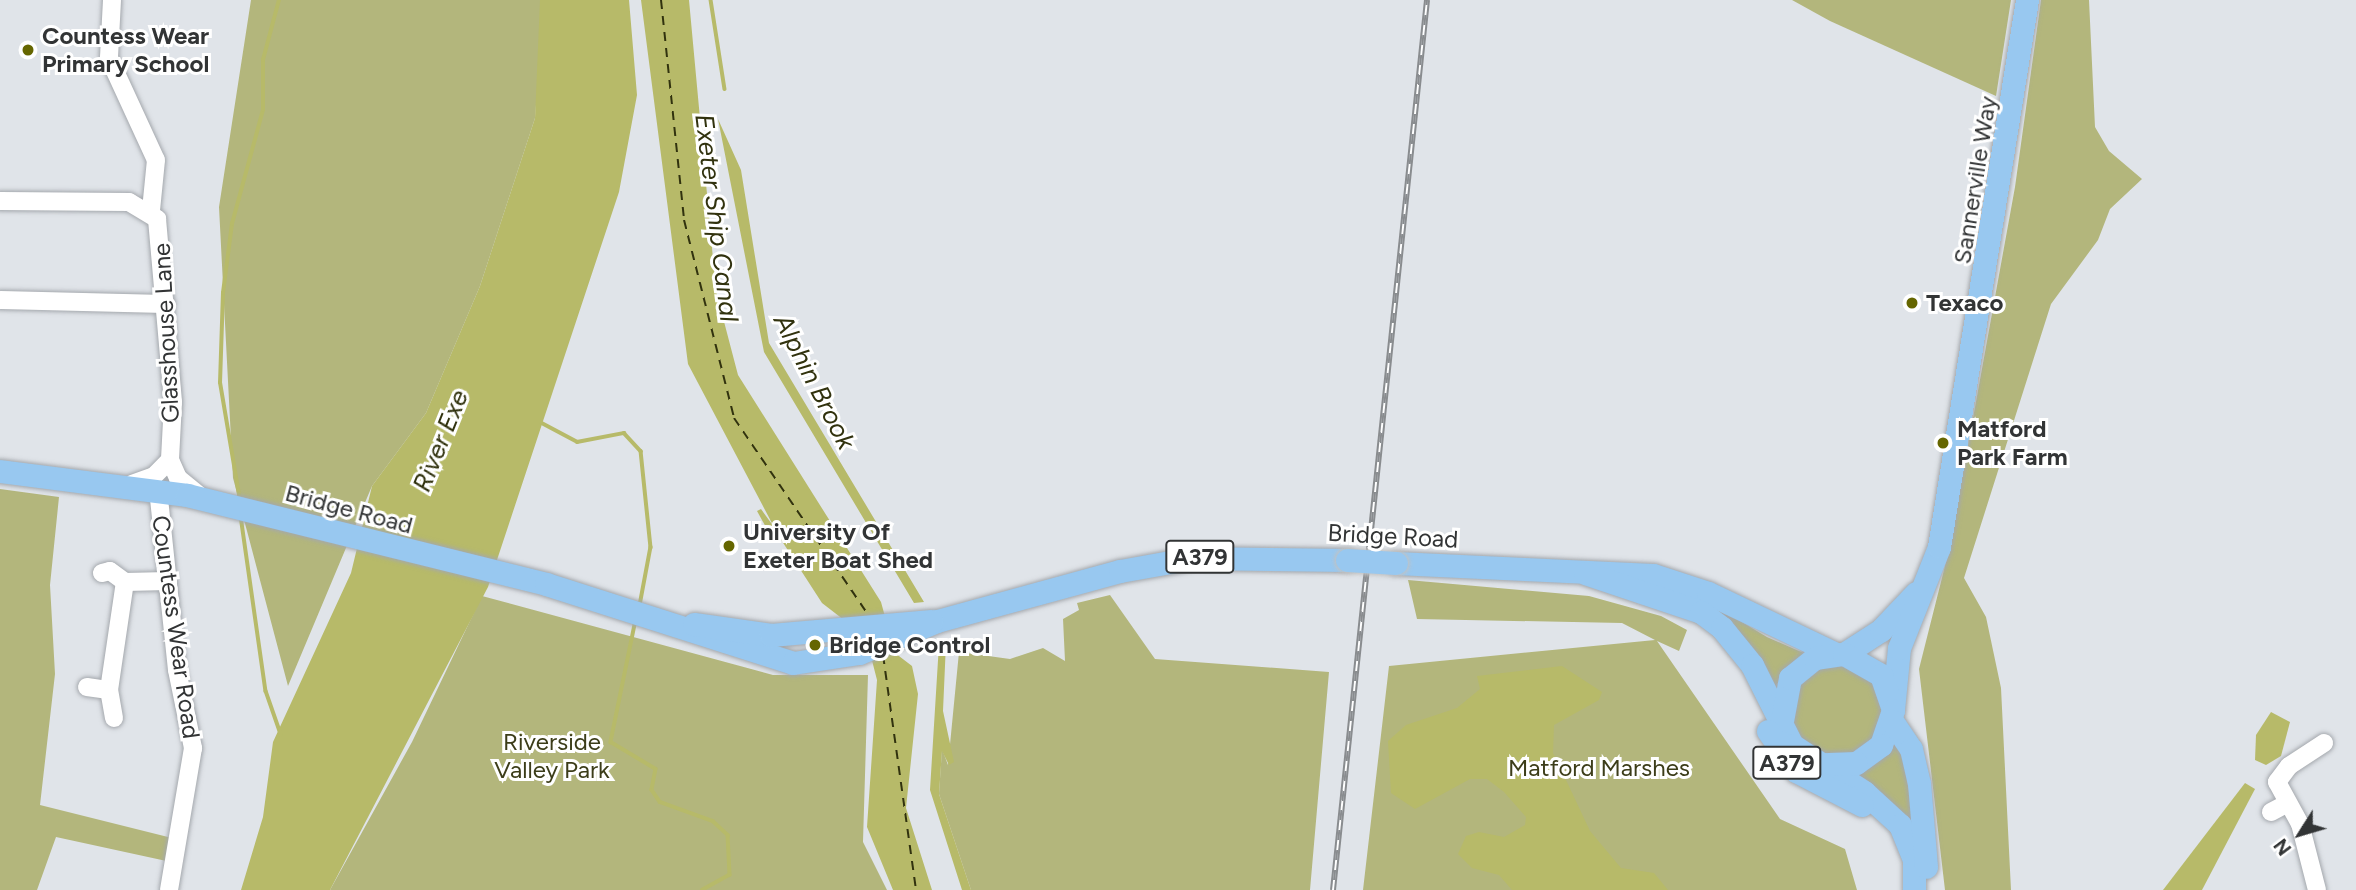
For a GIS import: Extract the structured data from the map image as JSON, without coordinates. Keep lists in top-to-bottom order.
{
  "streets": {
    "main road": ["Sannerville Way", "Bridge Road", "A379"],
    "street": ["Glasshouse Lane", "Countess Wear Road"]
  },
  "crossings": [
    ["Sannerville Way", "Bridge Road"],
    ["Sannerville Way", "A379"],
    ["Glasshouse Lane", "Bridge Road"],
    ["Bridge Road", "A379"],
    ["Bridge Road", "Countess Wear Road"]
  ],
  "water": ["Exeter Ship Canal", "Alphin Brook", "River Exe"],
  "parks": ["Riverside Valley Park", "Matford Marshes"],
  "places": [
    "Countess Wear Primary School",
    "Texaco",
    "Matford Park Farm",
    "University Of Exeter Boat Shed",
    "Bridge Control"
  ],
  "north": "bottom left"
}
